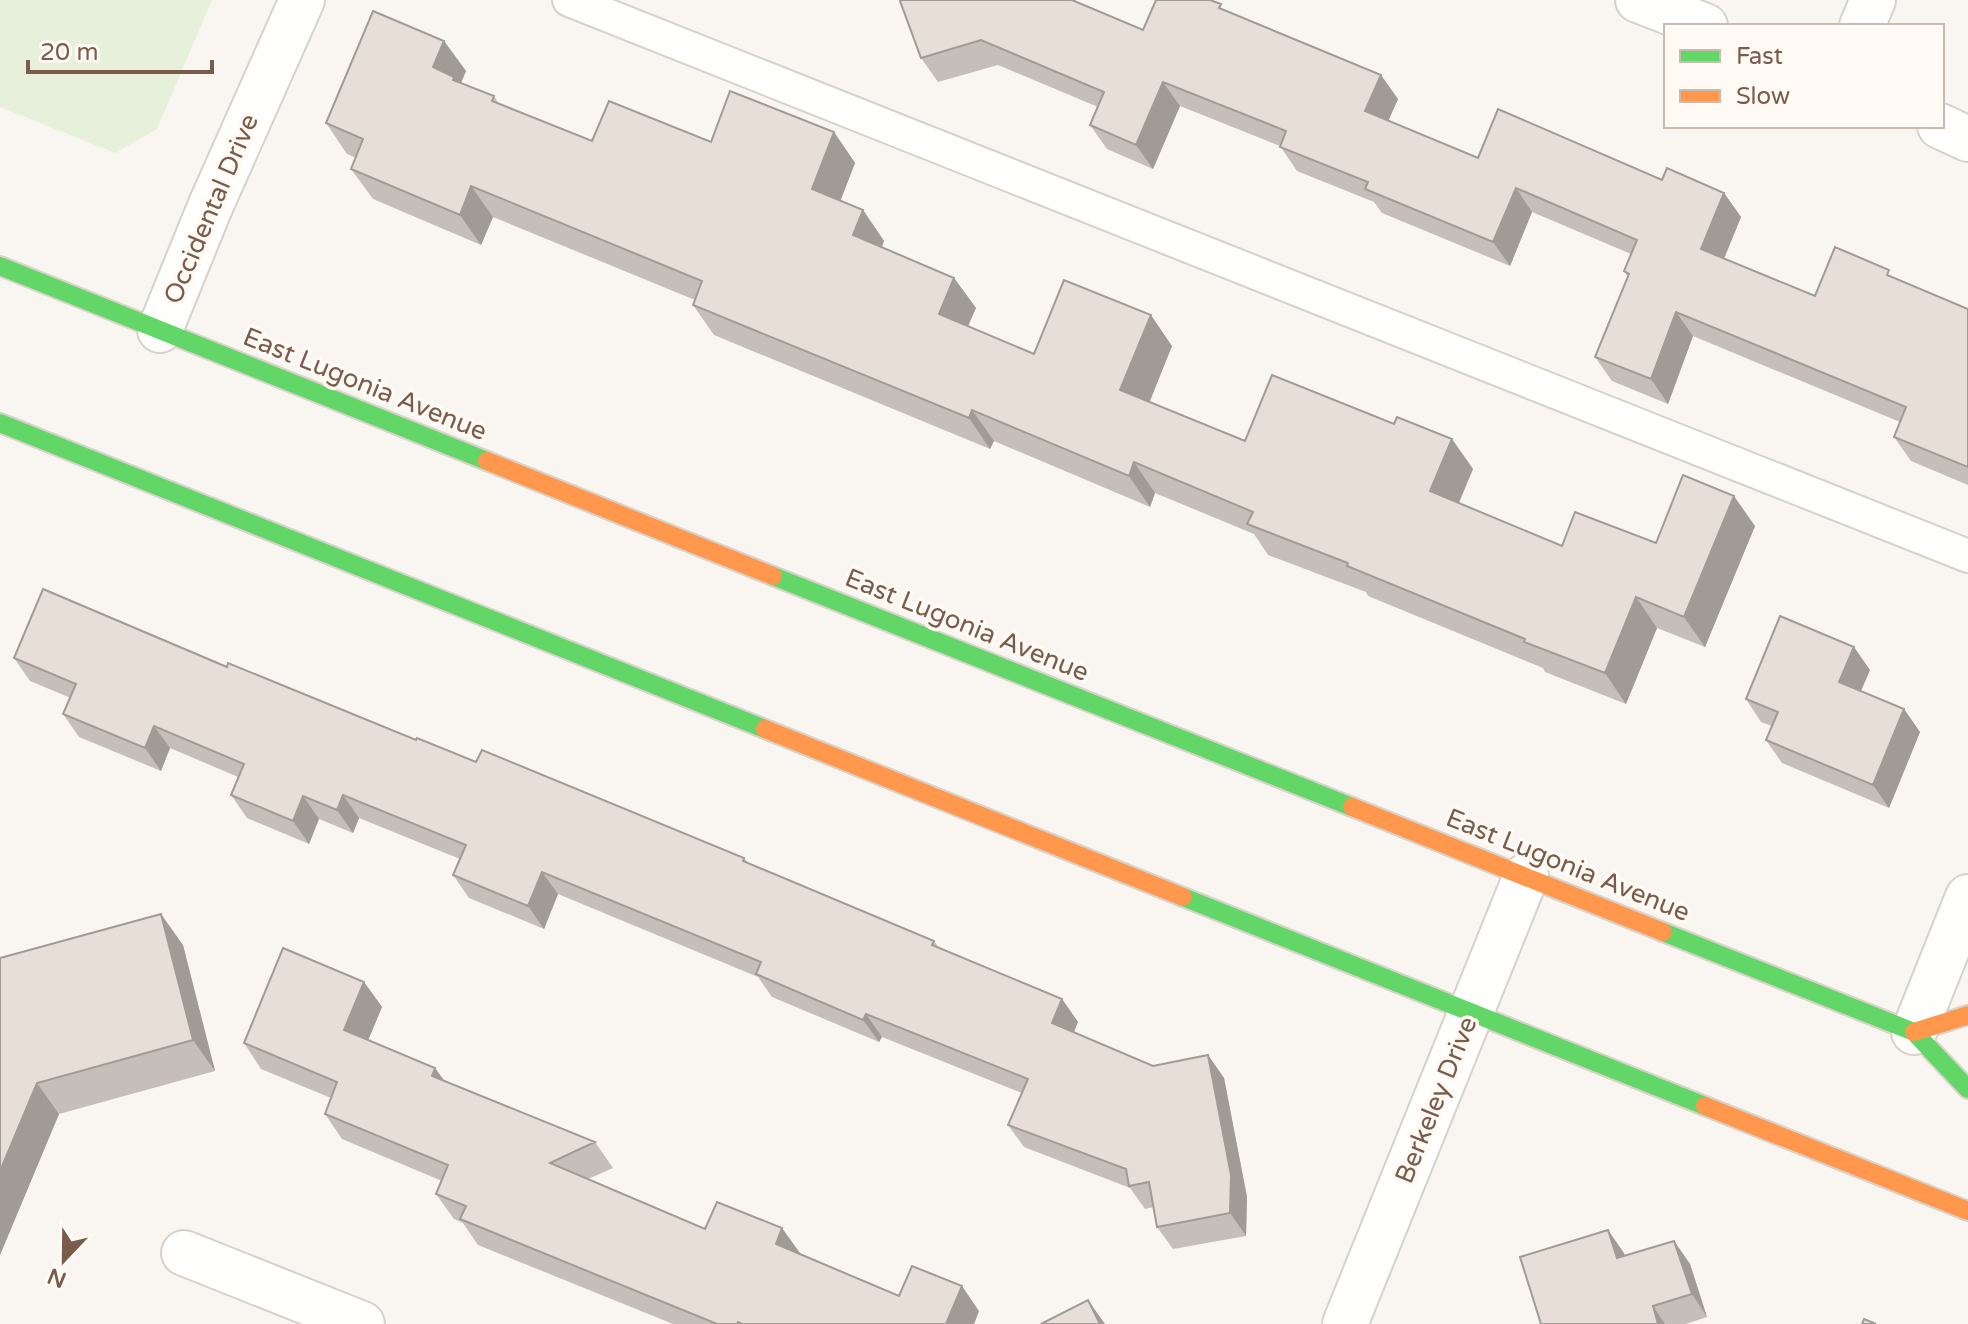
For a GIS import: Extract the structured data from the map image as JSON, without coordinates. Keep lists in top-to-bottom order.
{
  "streets": {
    "main road": ["East Lugonia Avenue"],
    "street": ["Occidental Drive", "Berkeley Drive"]
  },
  "crossings": [
    ["Occidental Drive", "East Lugonia Avenue"],
    ["East Lugonia Avenue", "Berkeley Drive"]
  ],
  "legend": ["Fast", "Slow"],
  "scale_bar": "20 m",
  "north": "bottom"
}
